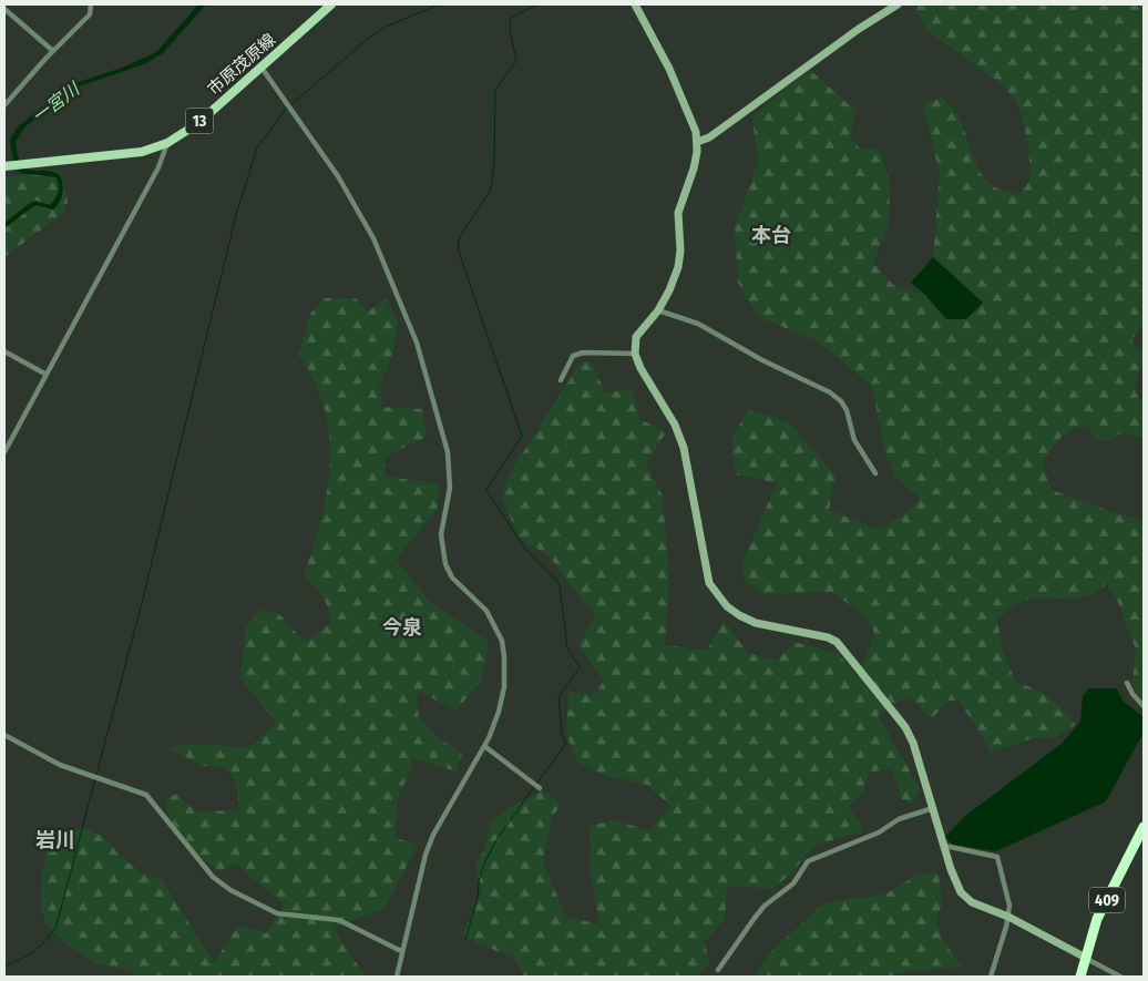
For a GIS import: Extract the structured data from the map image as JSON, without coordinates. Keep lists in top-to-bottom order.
{
  "streets": {
    "highway": ["409"],
    "main road": ["市原茂原線", "13"]
  },
  "districts": ["本台", "今泉", "岩川"],
  "water": ["一宮川"]
}
